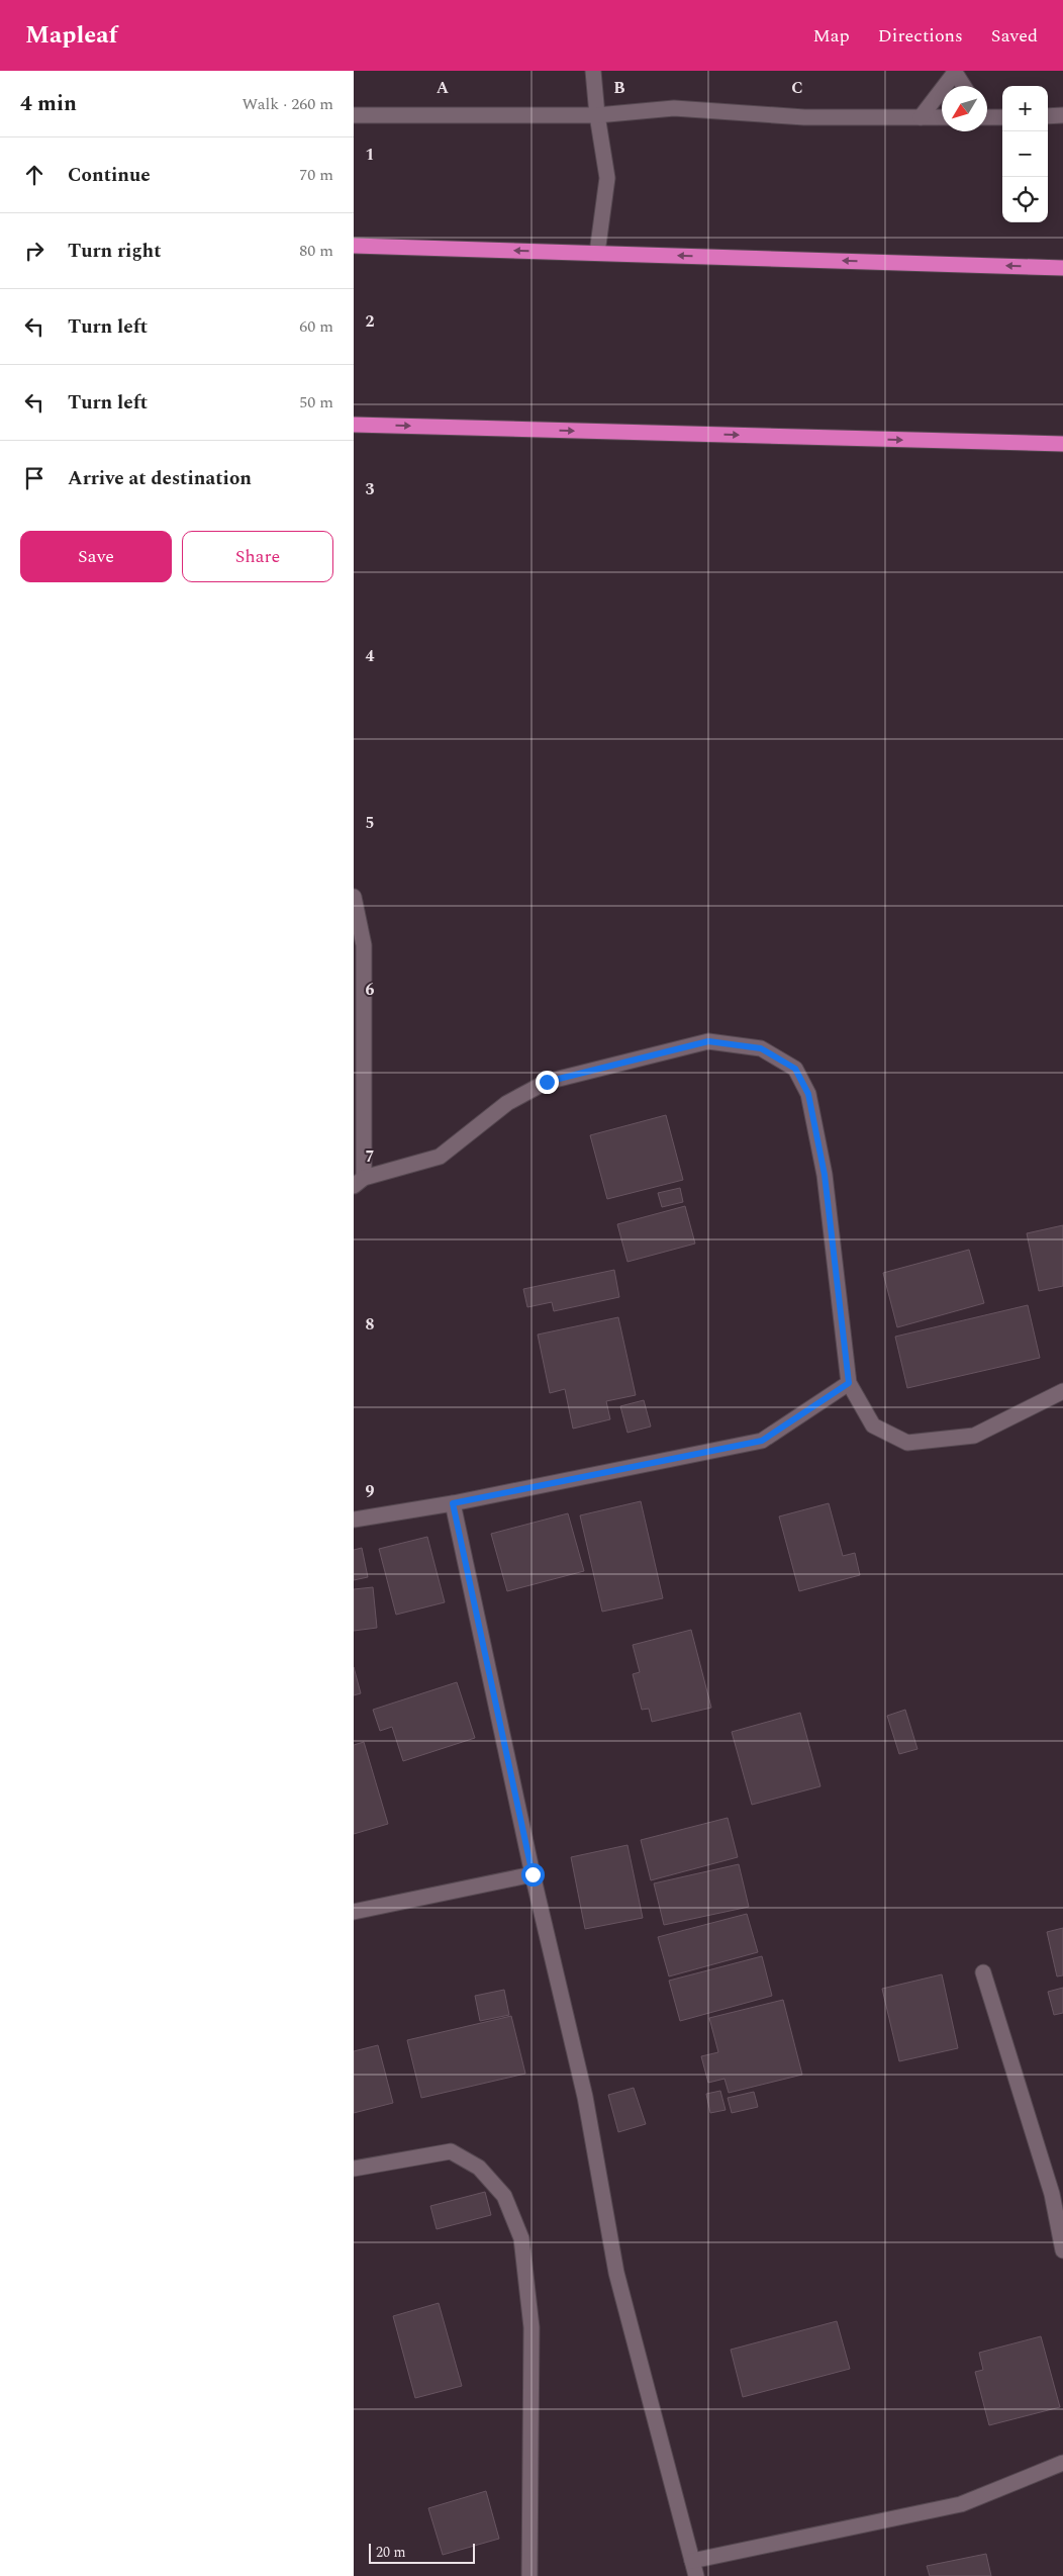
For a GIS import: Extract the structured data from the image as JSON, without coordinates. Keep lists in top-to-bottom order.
{
  "scale_bar": "20 m",
  "north": "bottom left",
  "page": {
    "header": "Mapleaf",
    "nav": ["Map", "Directions", "Saved"],
    "heading": ["4 min", "Walk · 260 m"],
    "map_buttons": ["+", "−"],
    "list": [
      ["Continue", "70 m"],
      ["Turn right", "80 m"],
      ["Turn left", "60 m"],
      ["Turn left", "50 m"],
      "Arrive at destination"
    ],
    "buttons": ["Save", "Share"],
    "scale": "20 m"
  },
  "grid": {
    "columns": ["A", "B", "C"],
    "rows": [
      "1",
      "2",
      "3",
      "4",
      "5",
      "6",
      "7",
      "8",
      "9"
    ]
  }
}
